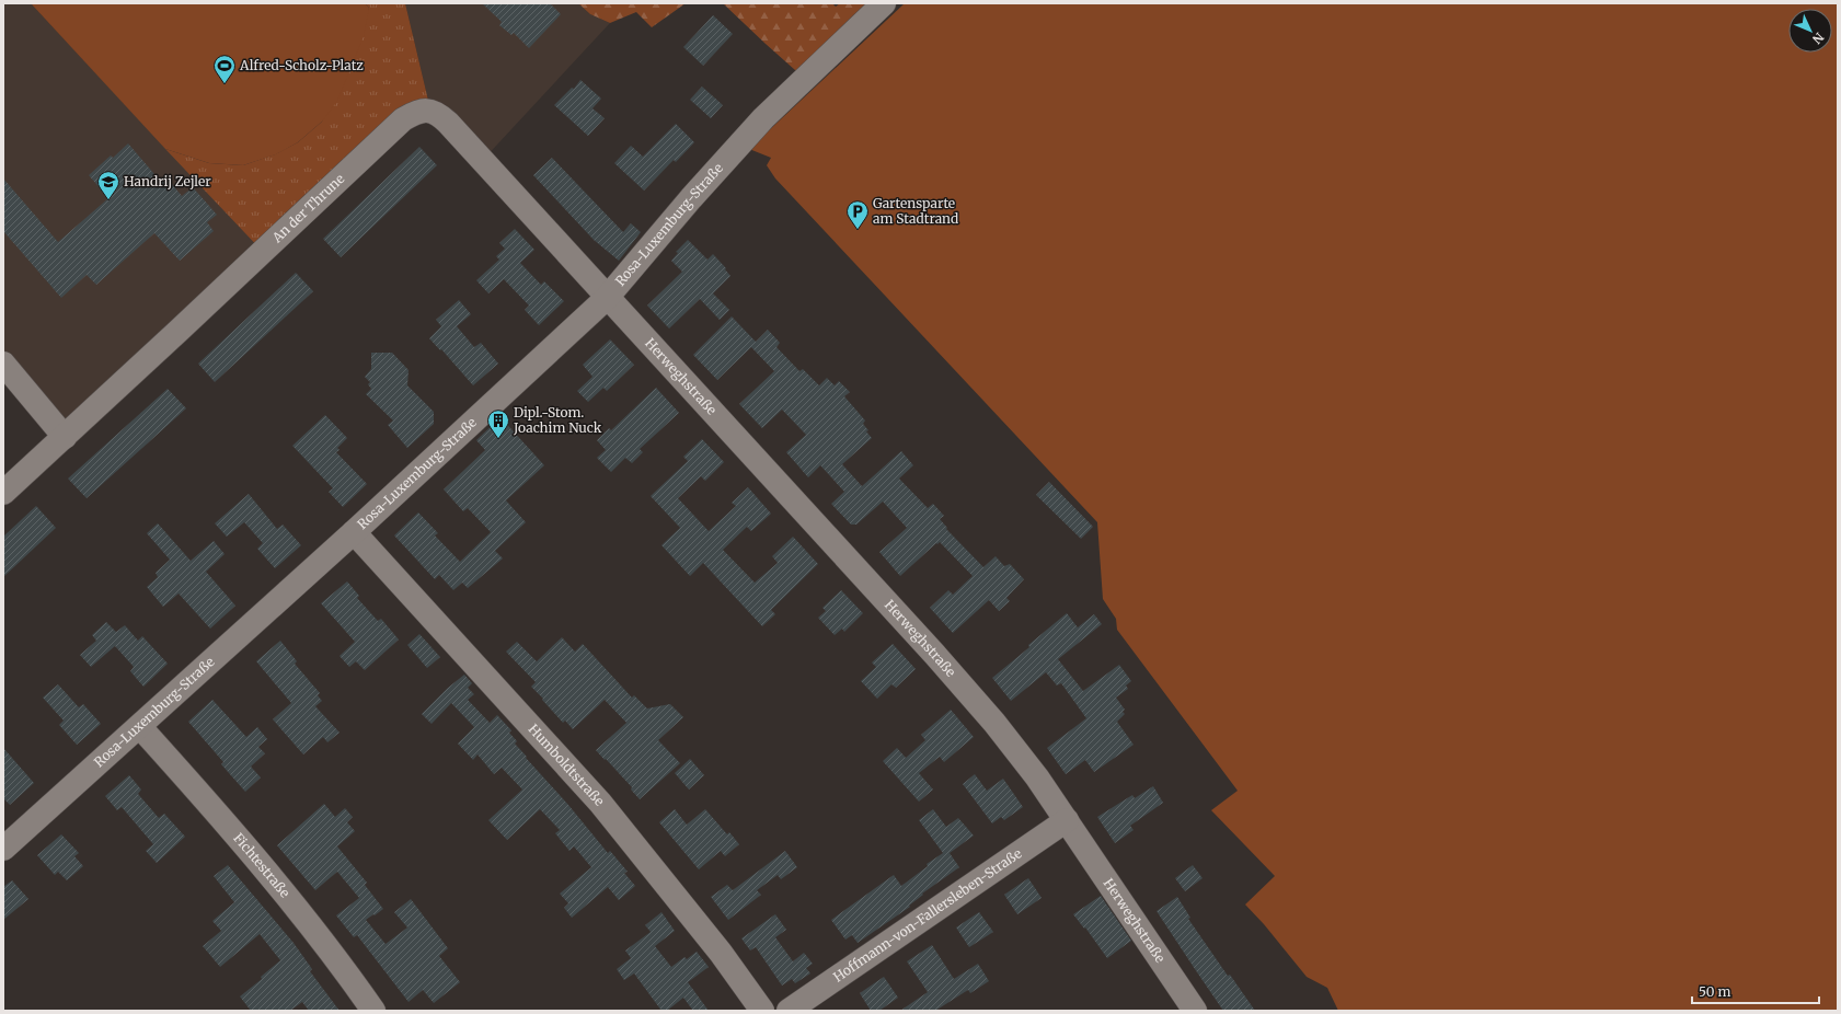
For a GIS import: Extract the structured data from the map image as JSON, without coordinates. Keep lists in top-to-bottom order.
{
  "streets": {
    "street": [
      "An der Thrune",
      "Rosa-Luxemburg-Straße",
      "Herweghstraße",
      "Humboldtstraße",
      "Fichtestraße",
      "Hoffmann-von-Fallersleben-Straße"
    ]
  },
  "crossings": [
    ["An der Thrune", "Rosa-Luxemburg-Straße"],
    ["An der Thrune", "Herweghstraße"],
    ["Rosa-Luxemburg-Straße", "Herweghstraße"],
    ["Rosa-Luxemburg-Straße", "Humboldtstraße"],
    ["Rosa-Luxemburg-Straße", "Fichtestraße"],
    ["Herweghstraße", "Hoffmann-von-Fallersleben-Straße"]
  ],
  "places": {
    "sports": ["Alfred-Scholz-Platz"],
    "school or university": ["Handrij Zejler"],
    "parking": ["Gartensparte am Stadtrand"],
    "building": ["Dipl.-Stom. Joachim Nuck"]
  },
  "scale_bar": "50 m",
  "north": "bottom right"
}
